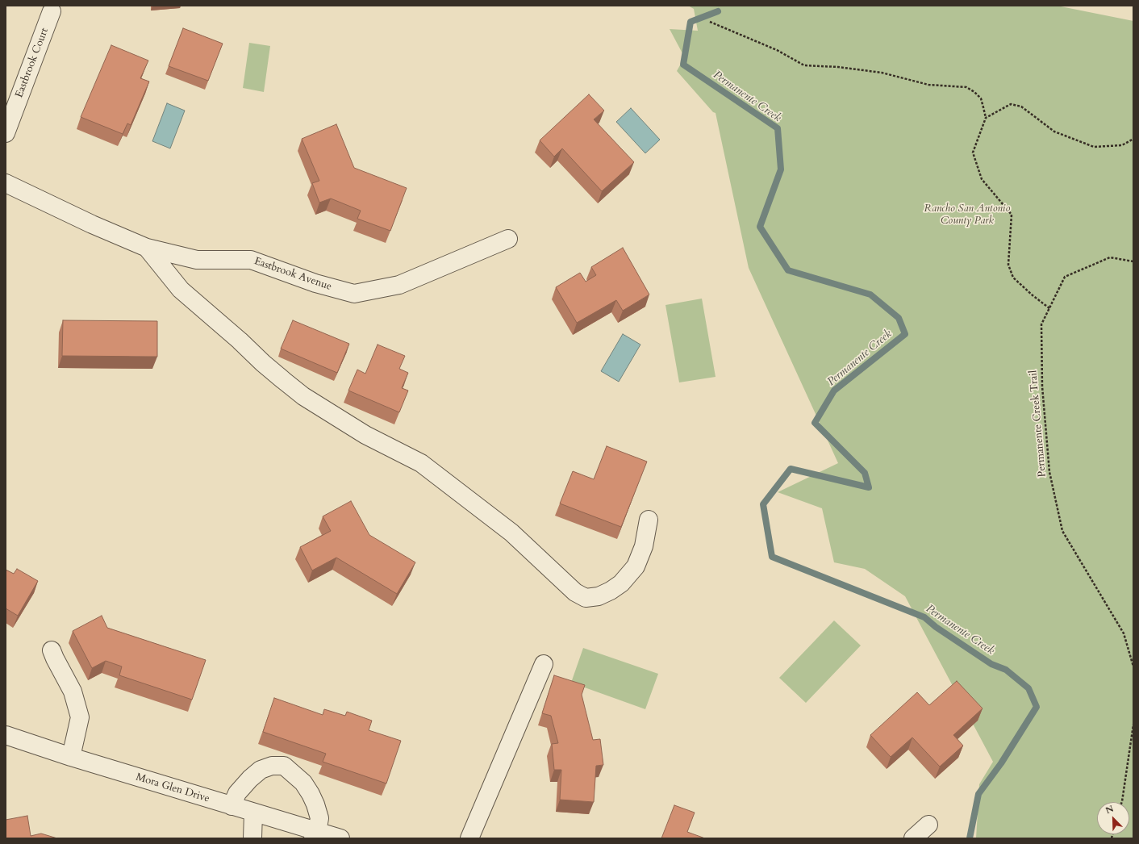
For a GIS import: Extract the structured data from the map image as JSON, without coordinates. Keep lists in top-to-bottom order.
{
  "streets": {
    "street": ["Eastbrook Court", "Eastbrook Avenue", "Mora Glen Drive"],
    "path": ["Permanente Creek Trail"]
  },
  "water": ["Permanente Creek"],
  "parks": ["Rancho San Antonio County Park"],
  "north": "top left"
}
